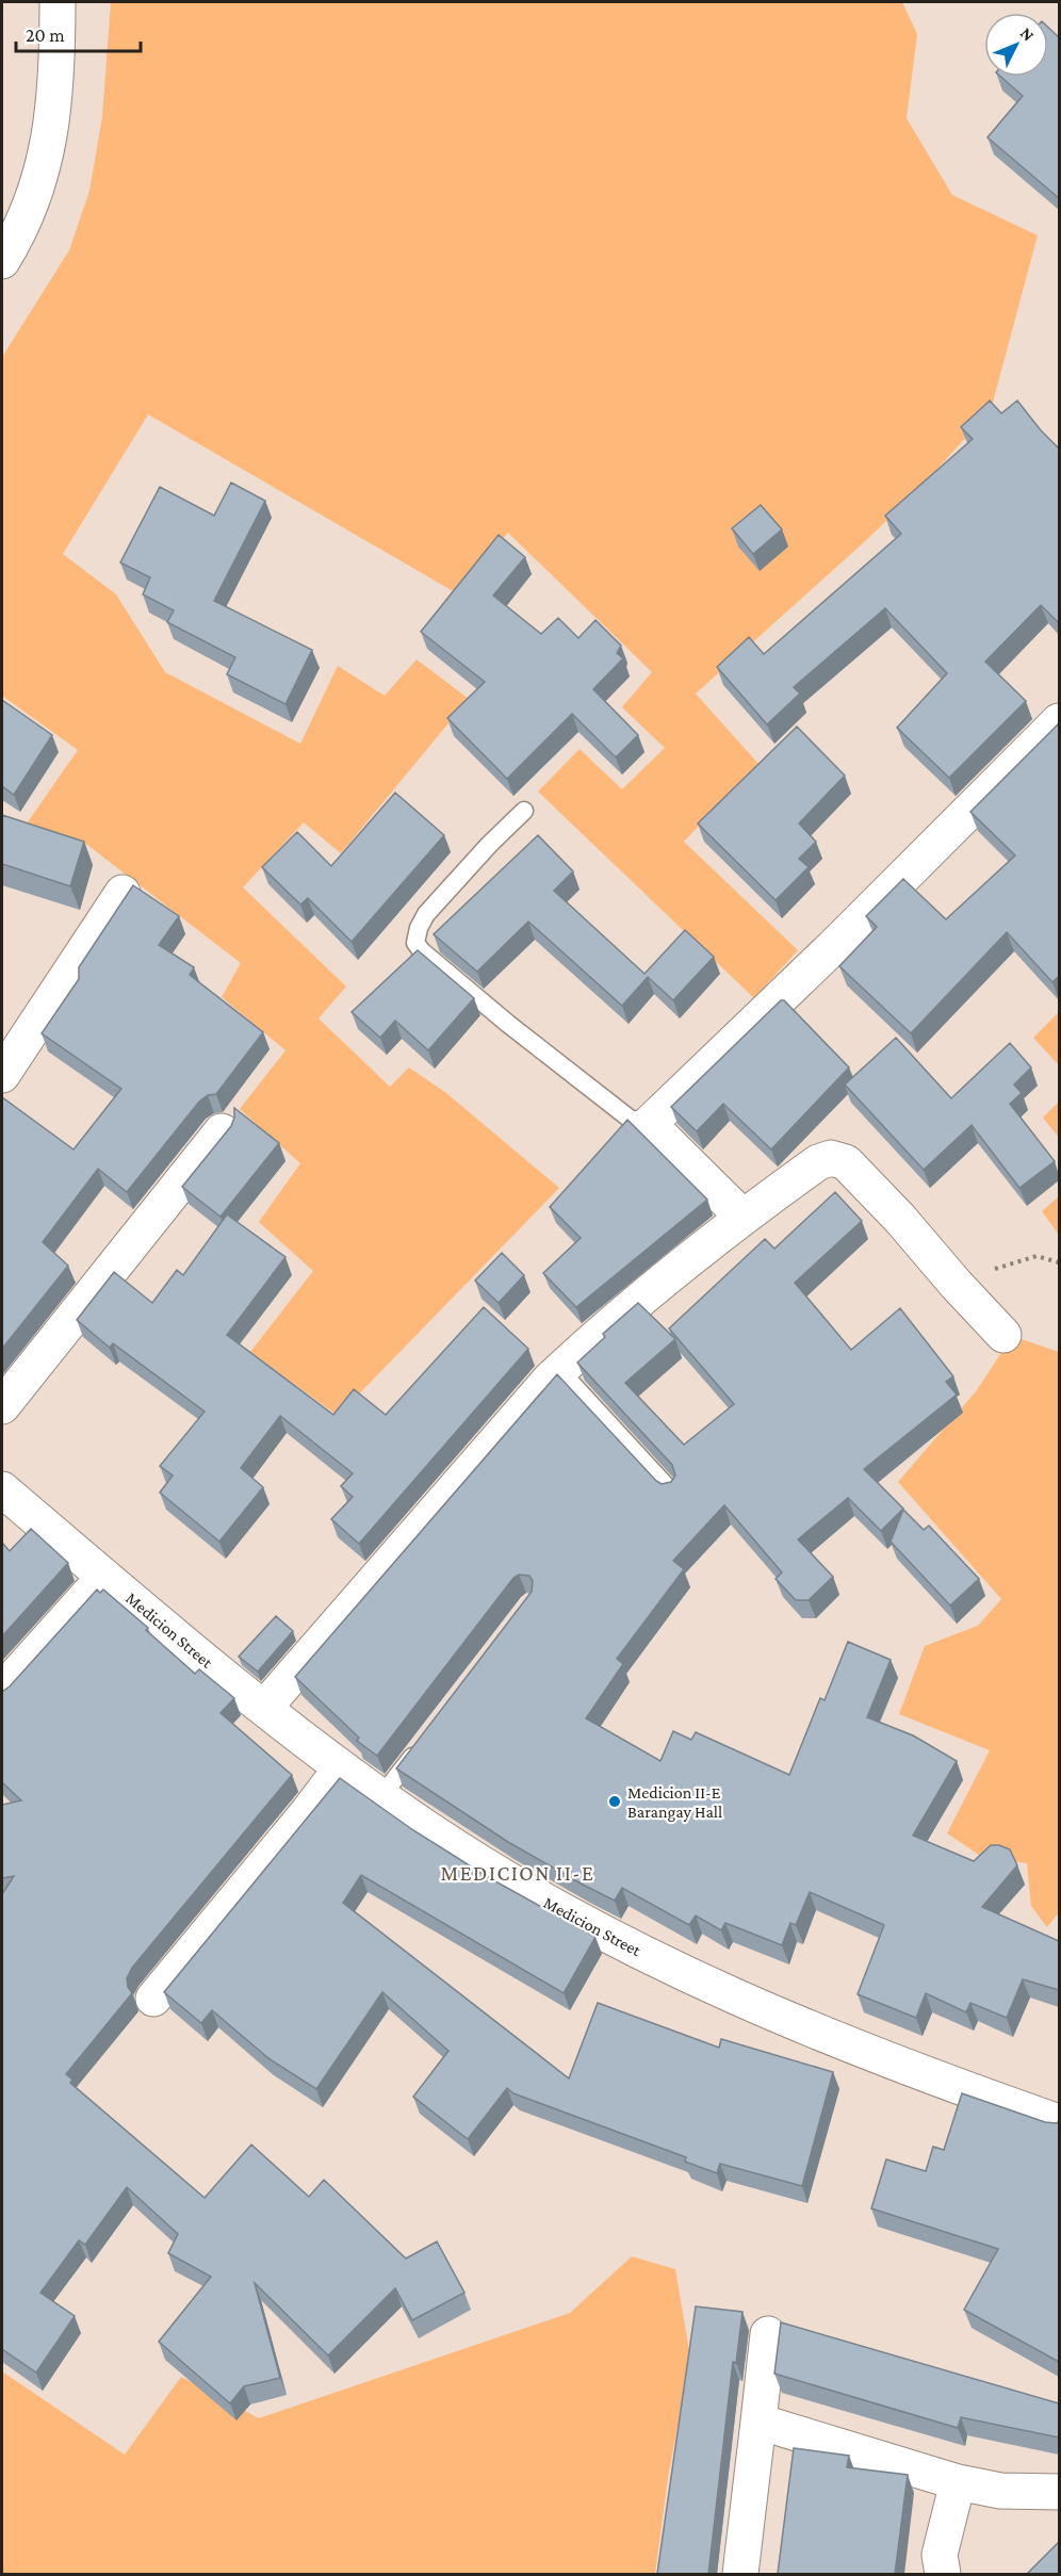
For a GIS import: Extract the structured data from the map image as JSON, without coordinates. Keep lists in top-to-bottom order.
{
  "streets": {
    "street": ["Medicion Street"]
  },
  "districts": ["MEDICION II-E"],
  "places": ["Medicion II-E Barangay Hall"],
  "scale_bar": "20 m",
  "north": "top right"
}
